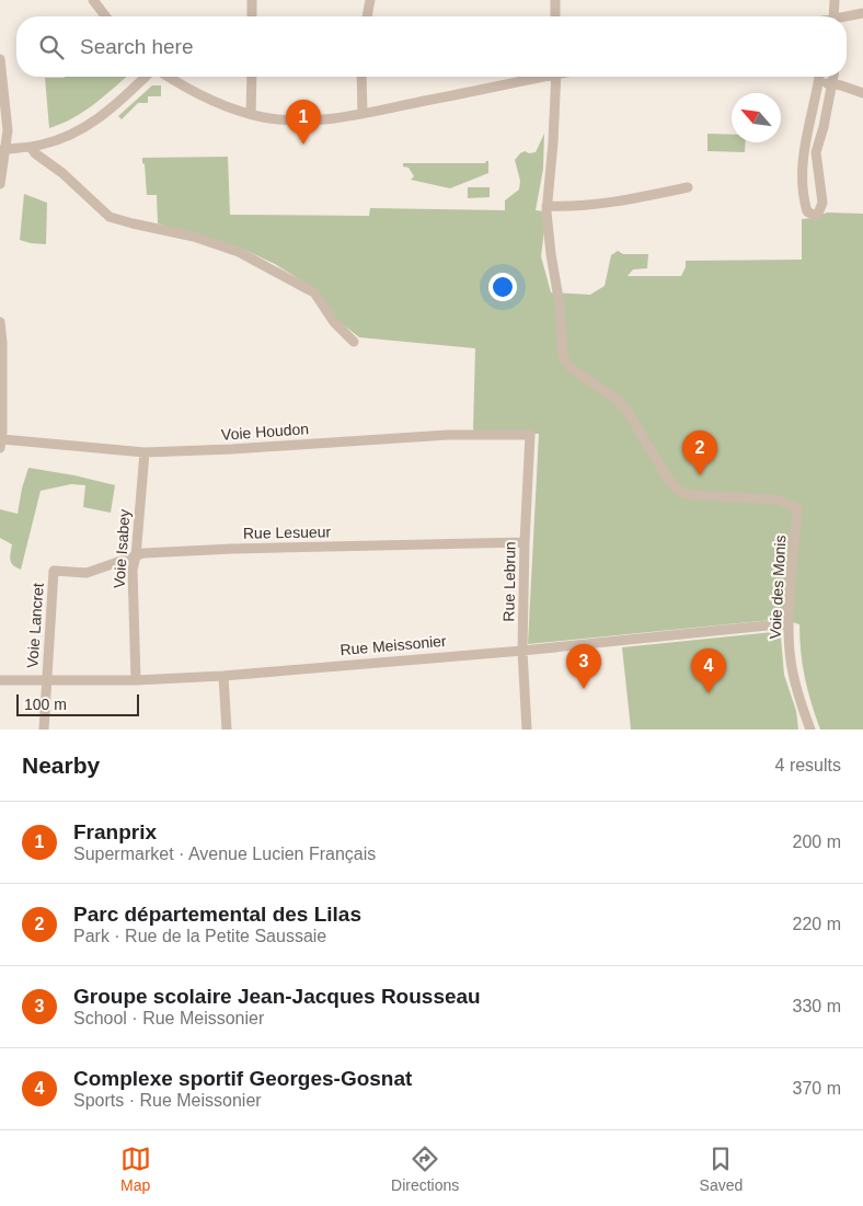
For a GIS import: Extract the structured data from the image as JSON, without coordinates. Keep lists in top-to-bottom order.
{
  "streets": {
    "street": [
      "Voie Houdon",
      "Rue Lesueur",
      "Voie Isabey",
      "Rue Lebrun",
      "Voie des Monis",
      "Voie Lancret",
      "Rue Meissonier"
    ]
  },
  "crossings": [
    ["Voie Houdon", "Voie Isabey"],
    ["Voie Houdon", "Rue Lebrun"],
    ["Rue Lesueur", "Voie Isabey"],
    ["Rue Lesueur", "Rue Lebrun"],
    ["Rue Lesueur", "Voie Lancret"],
    ["Voie Isabey", "Rue Meissonier"],
    ["Rue Lebrun", "Rue Meissonier"],
    ["Voie des Monis", "Rue Meissonier"],
    ["Voie Lancret", "Rue Meissonier"]
  ],
  "scale_bar": "100 m",
  "north": "top left",
  "page": {
    "search": "Search here",
    "pins": [
      "1",
      "2",
      "3",
      "4"
    ],
    "scale": "100 m",
    "heading": ["Nearby", "4 results"],
    "list": [
      {
        "mark": "1",
        "name": "Franprix",
        "note": "Supermarket · Avenue Lucien Français",
        "value": "200 m"
      },
      {
        "mark": "2",
        "name": "Parc départemental des Lilas",
        "note": "Park · Rue de la Petite Saussaie",
        "value": "220 m"
      },
      {
        "mark": "3",
        "name": "Groupe scolaire Jean-Jacques Rousseau",
        "note": "School · Rue Meissonier",
        "value": "330 m"
      },
      {
        "mark": "4",
        "name": "Complexe sportif Georges-Gosnat",
        "note": "Sports · Rue Meissonier",
        "value": "370 m"
      }
    ],
    "nav": ["Map", "Directions", "Saved"]
  }
}
